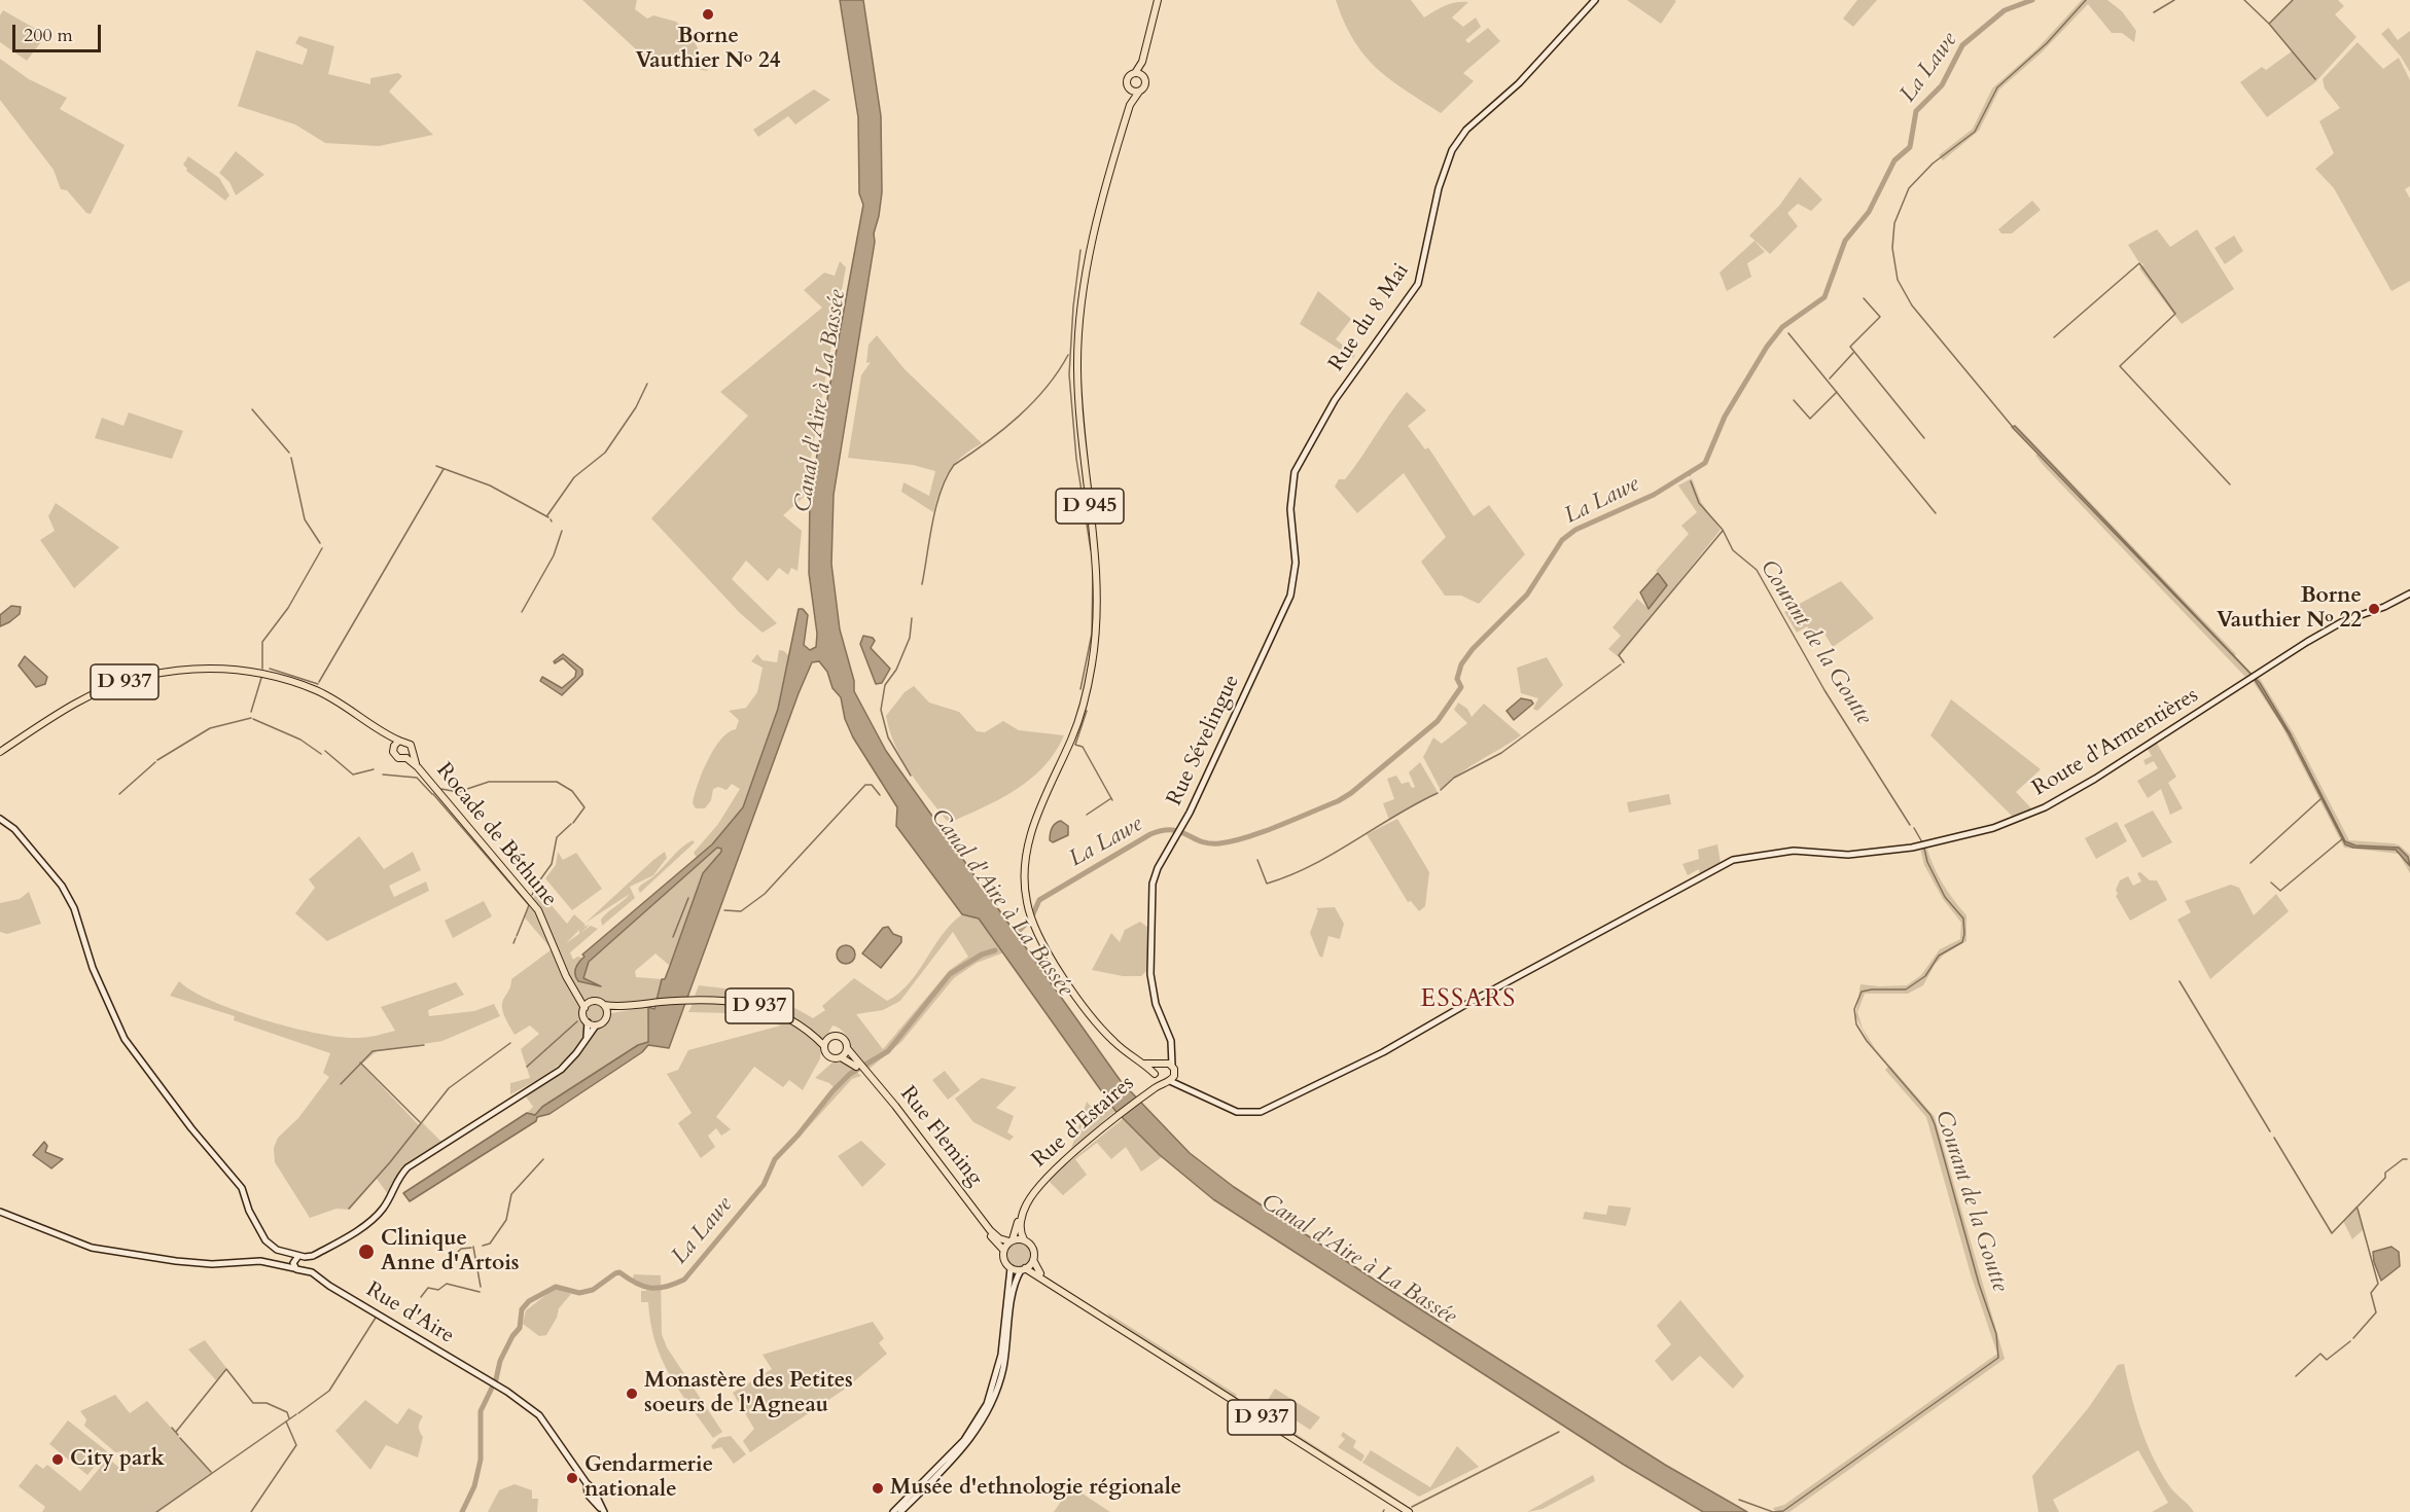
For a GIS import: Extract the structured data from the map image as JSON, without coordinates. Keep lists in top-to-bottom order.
{
  "streets": {
    "main road": [
      "Rue du 8 Mai",
      "D 945",
      "D 937",
      "Rue Sévelingue",
      "Route d'Armentières",
      "Rocade de Béthune",
      "Rue d'Estaires",
      "Rue Fleming",
      "Rue d'Aire"
    ]
  },
  "crossings": [
    ["Rue du 8 Mai", "Rue Sévelingue"],
    ["D 945", "Rue d'Estaires"],
    ["D 937", "Rocade de Béthune"],
    ["D 937", "Rue d'Estaires"],
    ["D 937", "Rue Fleming"],
    ["Rue d'Estaires", "Rue Fleming"]
  ],
  "districts": ["ESSARS"],
  "water": ["La Lawe", "Canal d'Aire à La Bassée", "Courant de la Goutte"],
  "places": [
    "Borne Vauthier № 24",
    "Borne Vauthier № 22",
    "Clinique Anne d'Artois",
    "Monastère des Petites soeurs de l'Agneau",
    "City park",
    "Gendarmerie nationale",
    "Musée d'ethnologie régionale"
  ],
  "scale_bar": "200 m"
}
